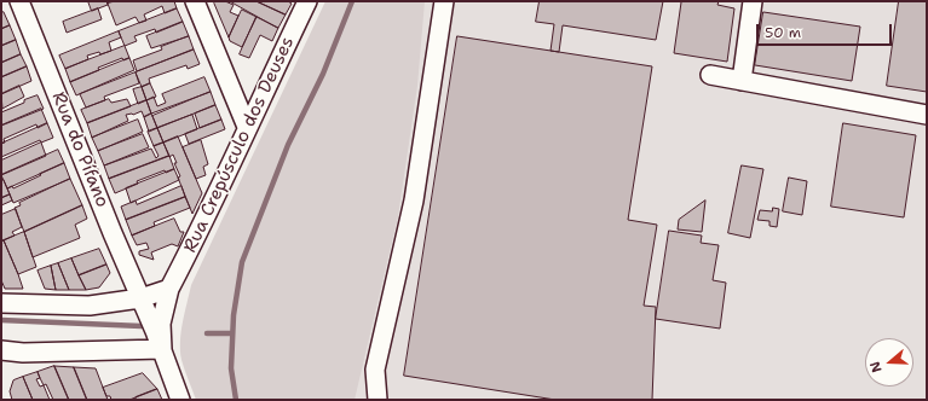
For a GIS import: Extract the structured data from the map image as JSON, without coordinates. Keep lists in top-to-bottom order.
{
  "streets": {
    "street": ["Rua Crepúsculo dos Deuses", "Rua do Pífano"]
  },
  "crossings": [
    ["Rua Crepúsculo dos Deuses", "Rua do Pífano"]
  ],
  "scale_bar": "50 m",
  "north": "left"
}
